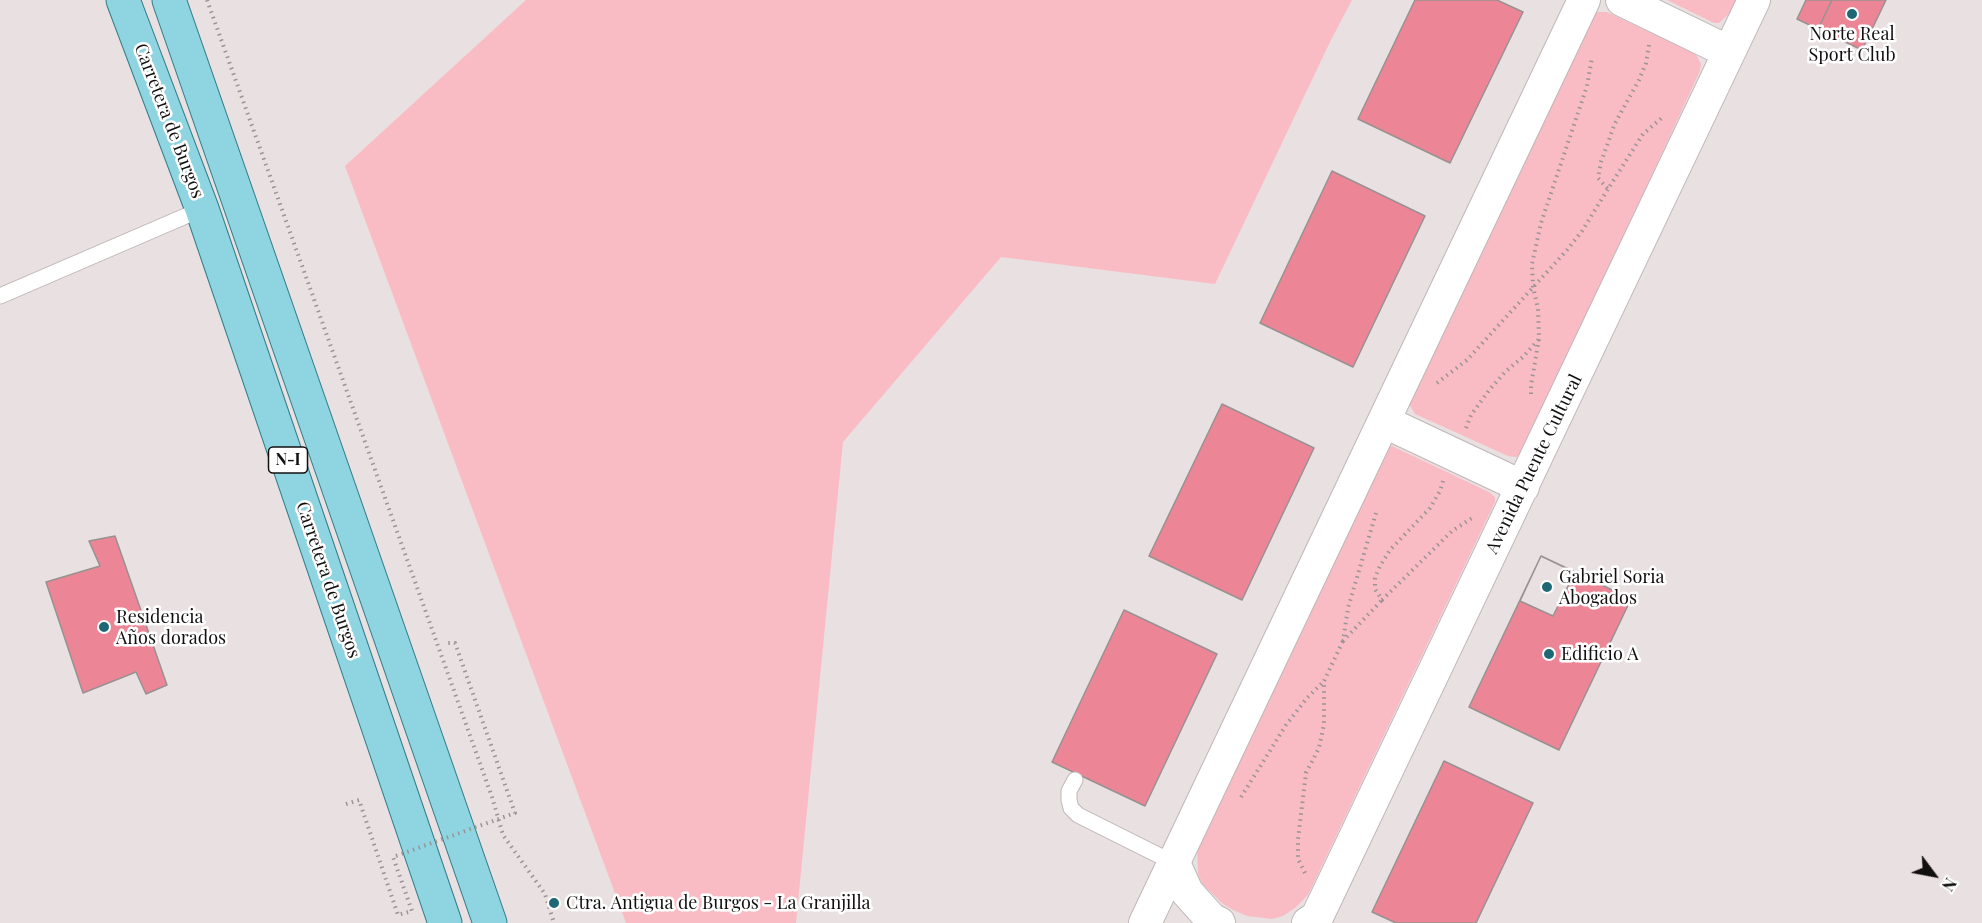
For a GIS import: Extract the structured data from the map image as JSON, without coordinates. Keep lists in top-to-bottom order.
{
  "streets": {
    "main road": ["Carretera de Burgos", "N-I"],
    "street": ["Avenida Puente Cultural"]
  },
  "places": [
    "Norte Real Sport Club",
    "Gabriel Soria Abogados",
    "Residencia Años dorados",
    "Edificio A",
    "Ctra. Antigua de Burgos - La Granjilla"
  ],
  "north": "bottom right"
}
